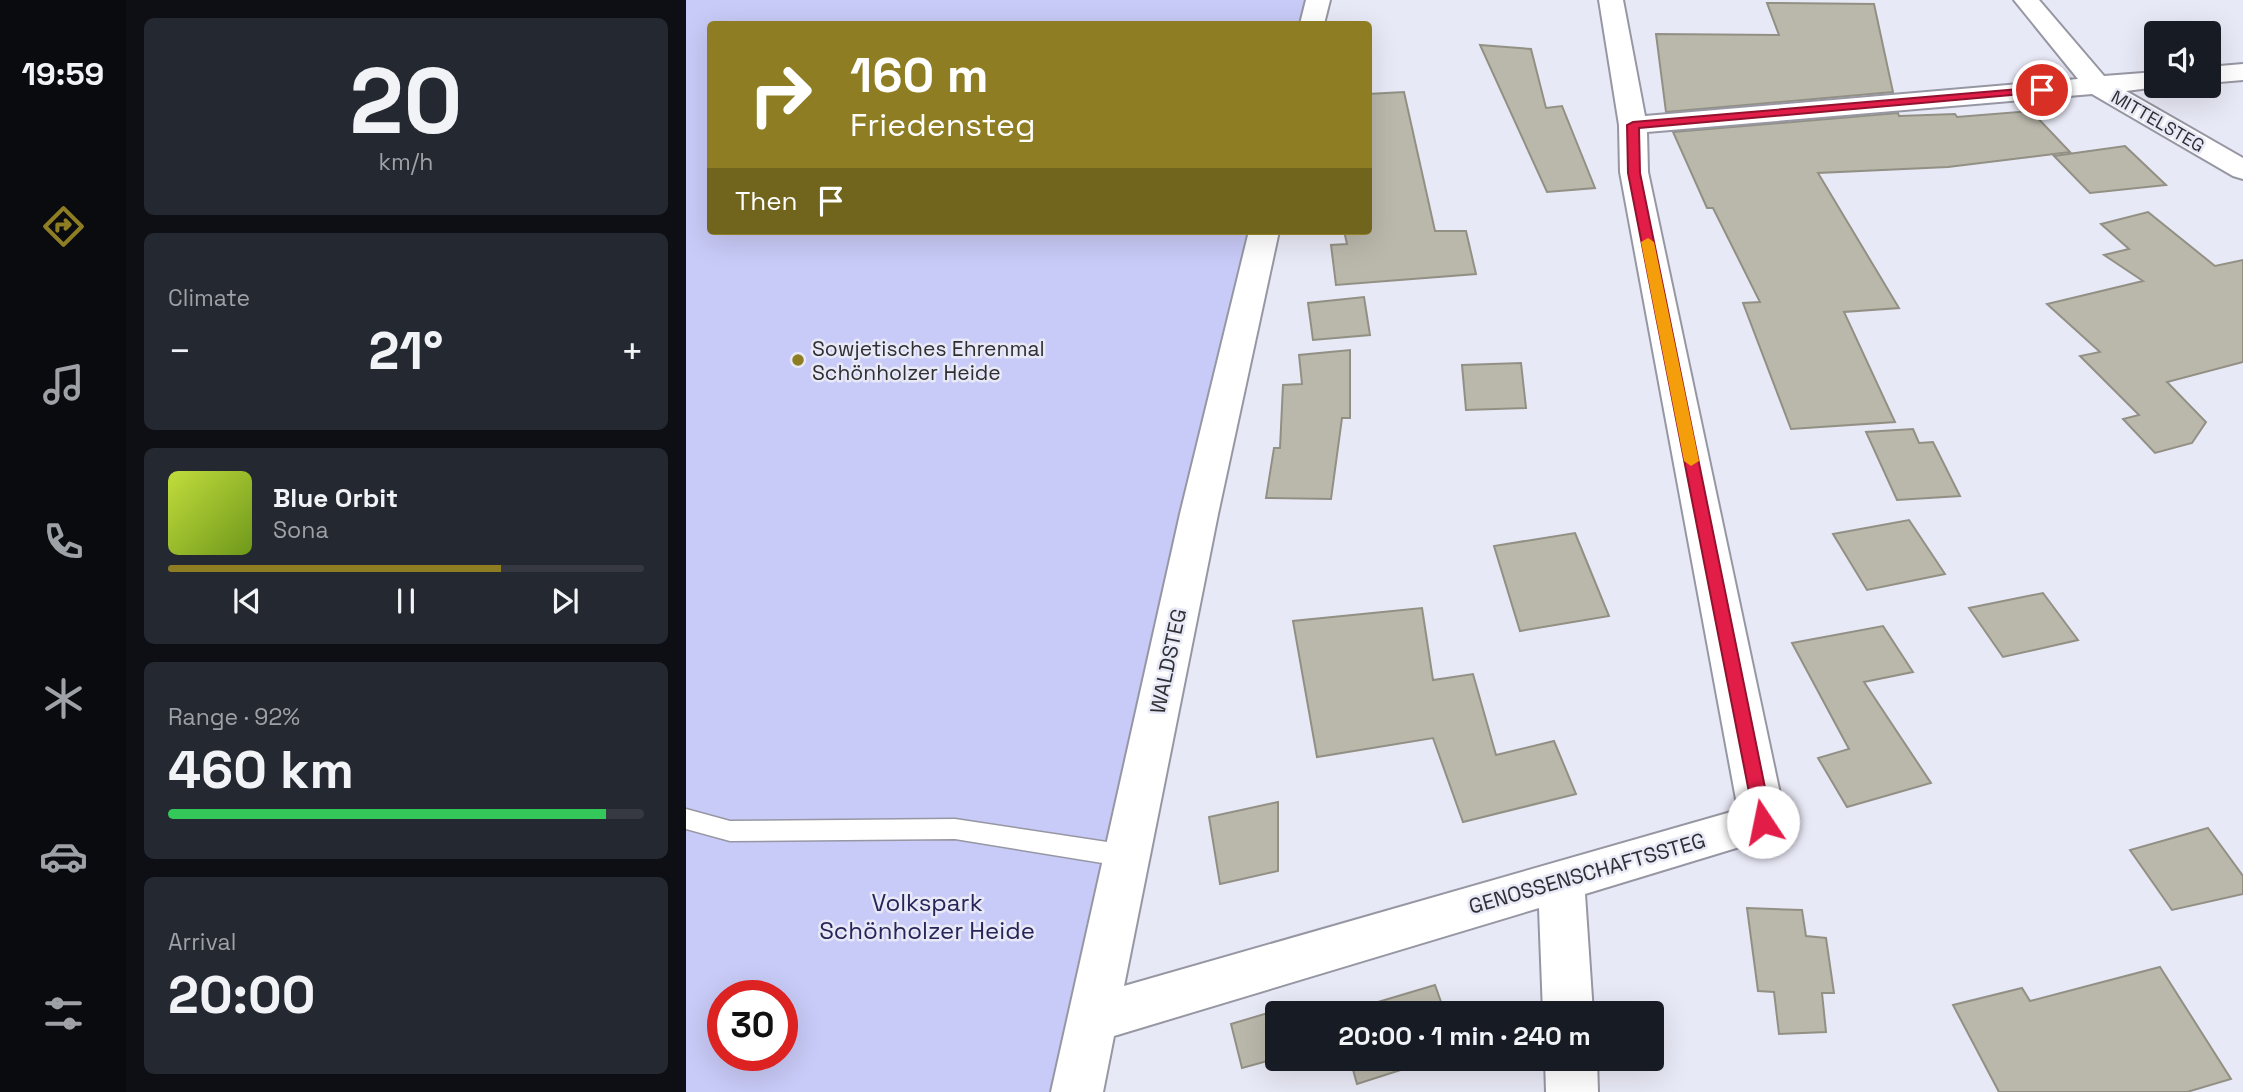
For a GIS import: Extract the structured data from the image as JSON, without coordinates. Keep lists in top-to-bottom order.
{
  "streets": {
    "street": ["MITTELSTEG", "WALDSTEG", "GENOSSENSCHAFTSSTEG"]
  },
  "crossings": [
    ["WALDSTEG", "GENOSSENSCHAFTSSTEG"]
  ],
  "parks": ["Volkspark Schönholzer Heide"],
  "places": ["Sowjetisches Ehrenmal Schönholzer Heide"],
  "page": {
    "tabs": "19:59",
    "tile": [
      ["20", "km/h"],
      "Climate",
      ["Range · 92%", "460 km"],
      ["Arrival", "20:00"]
    ],
    "turn": ["160 m", "Friedensteg"],
    "then": "Then",
    "heat": ["−", "21°", "+"],
    "song": ["Blue Orbit", "Sona"],
    "limit": "30",
    "trip": "20:00 · 1 min · 240 m"
  }
}
